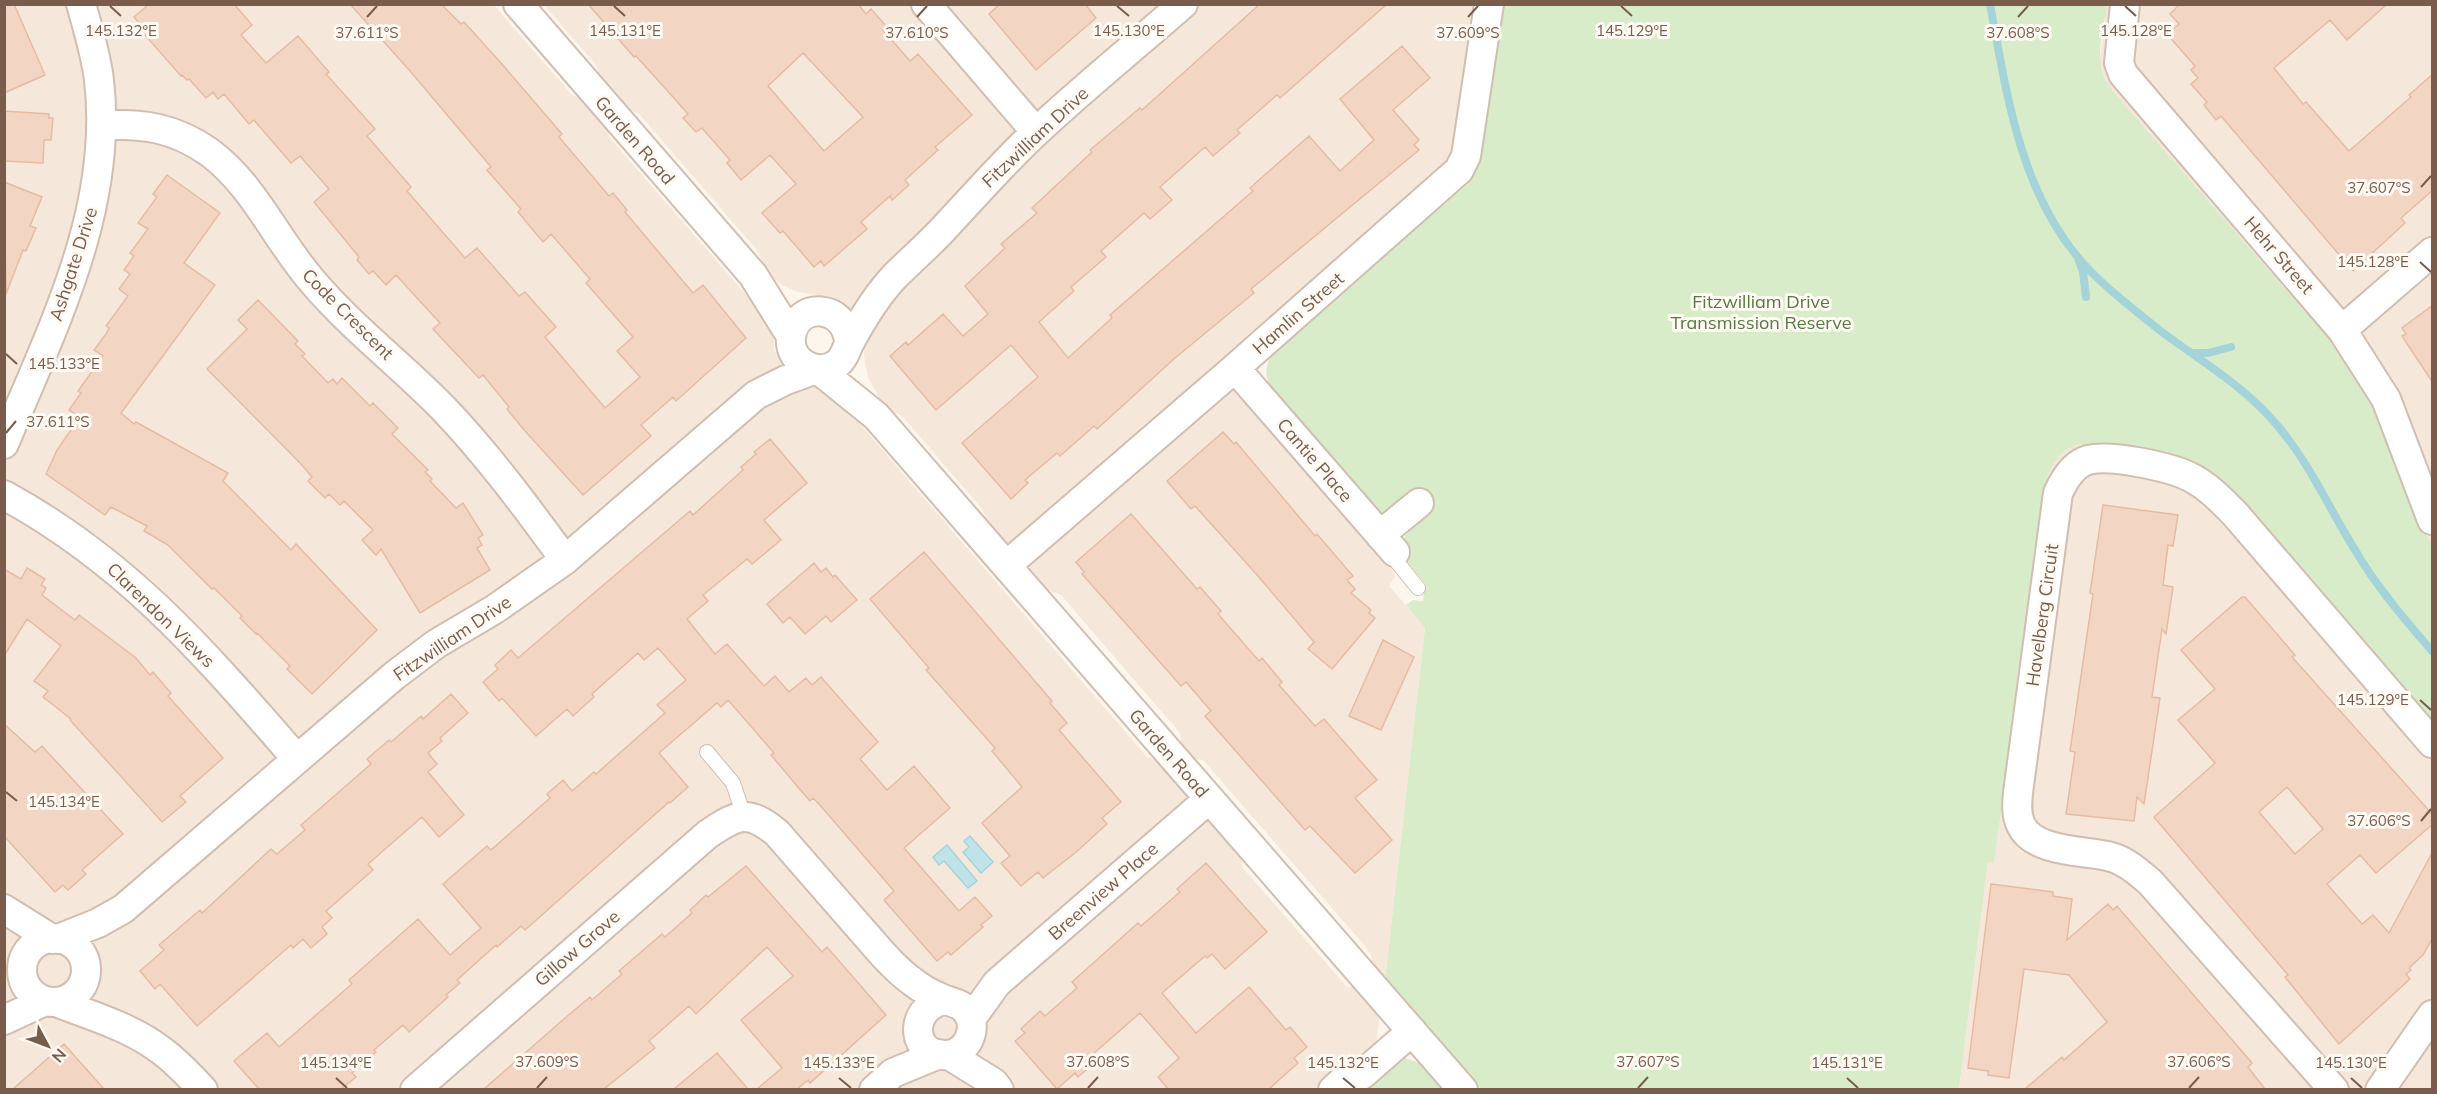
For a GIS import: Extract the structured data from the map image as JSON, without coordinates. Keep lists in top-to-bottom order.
{
  "streets": {
    "street": [
      "Fitzwilliam Drive",
      "Garden Road",
      "Hehr Street",
      "Ashgate Drive",
      "Hamlin Street",
      "Code Crescent",
      "Cantie Place",
      "Clarendon Views",
      "Havelberg Circuit",
      "Breenview Place",
      "Gillow Grove"
    ]
  },
  "crossings": [
    ["Fitzwilliam Drive", "Garden Road"],
    ["Fitzwilliam Drive", "Code Crescent"],
    ["Fitzwilliam Drive", "Clarendon Views"],
    ["Garden Road", "Hamlin Street"],
    ["Garden Road", "Breenview Place"],
    ["Ashgate Drive", "Code Crescent"],
    ["Hamlin Street", "Cantie Place"]
  ],
  "parks": ["Fitzwilliam Drive Transmission Reserve"],
  "north": "bottom right",
  "coordinates": [
    "145.132°E",
    "145.131°E",
    "145.130°E",
    "145.129°E",
    "145.128°E",
    "37.611°S",
    "37.610°S",
    "37.609°S",
    "37.608°S",
    "37.607°S",
    "145.133°E",
    "145.134°E",
    "37.606°S"
  ]
}
